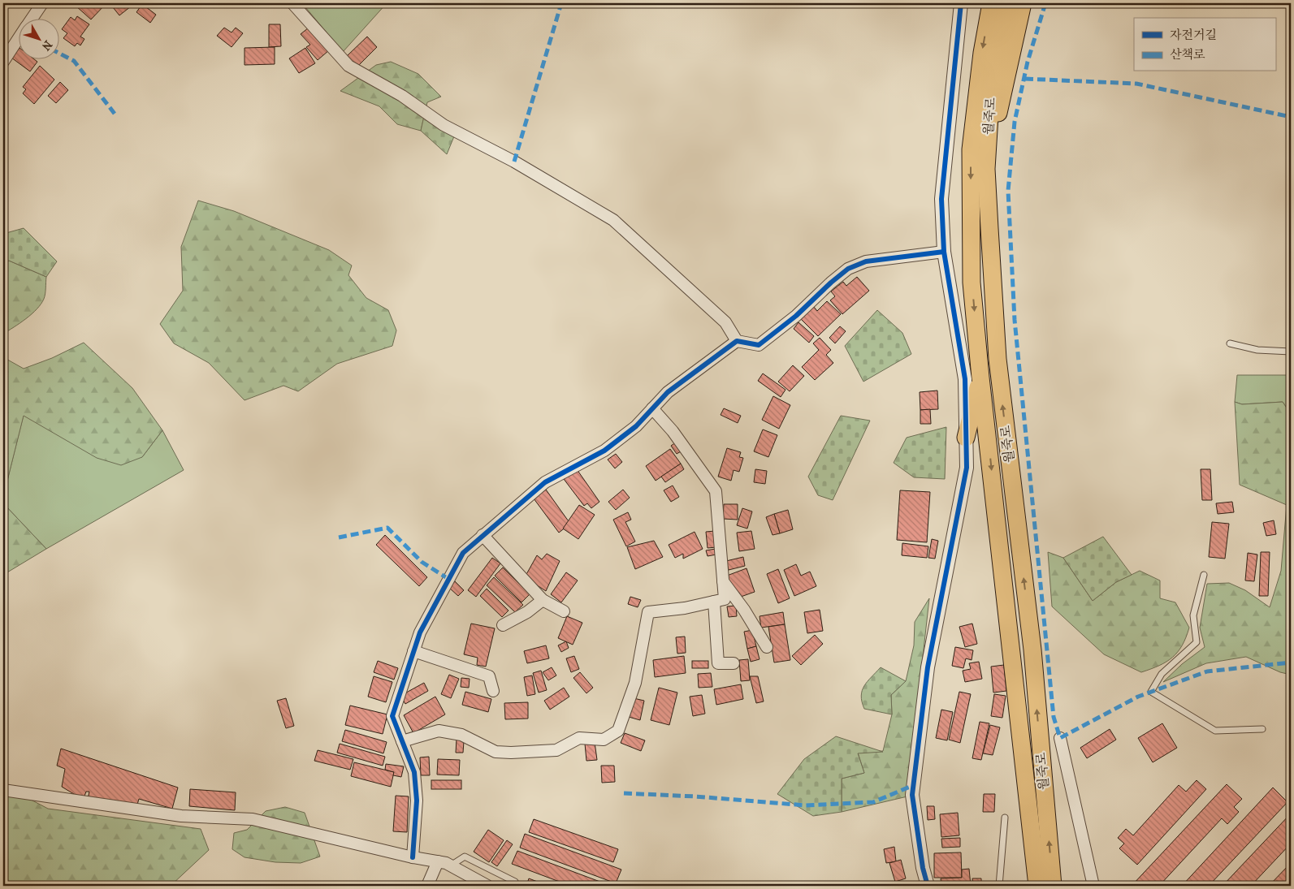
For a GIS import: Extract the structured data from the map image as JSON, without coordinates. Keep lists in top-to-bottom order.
{
  "streets": {
    "main road": ["월죽로"]
  },
  "legend": ["자전거길", "산책로"],
  "north": "bottom right"
}
